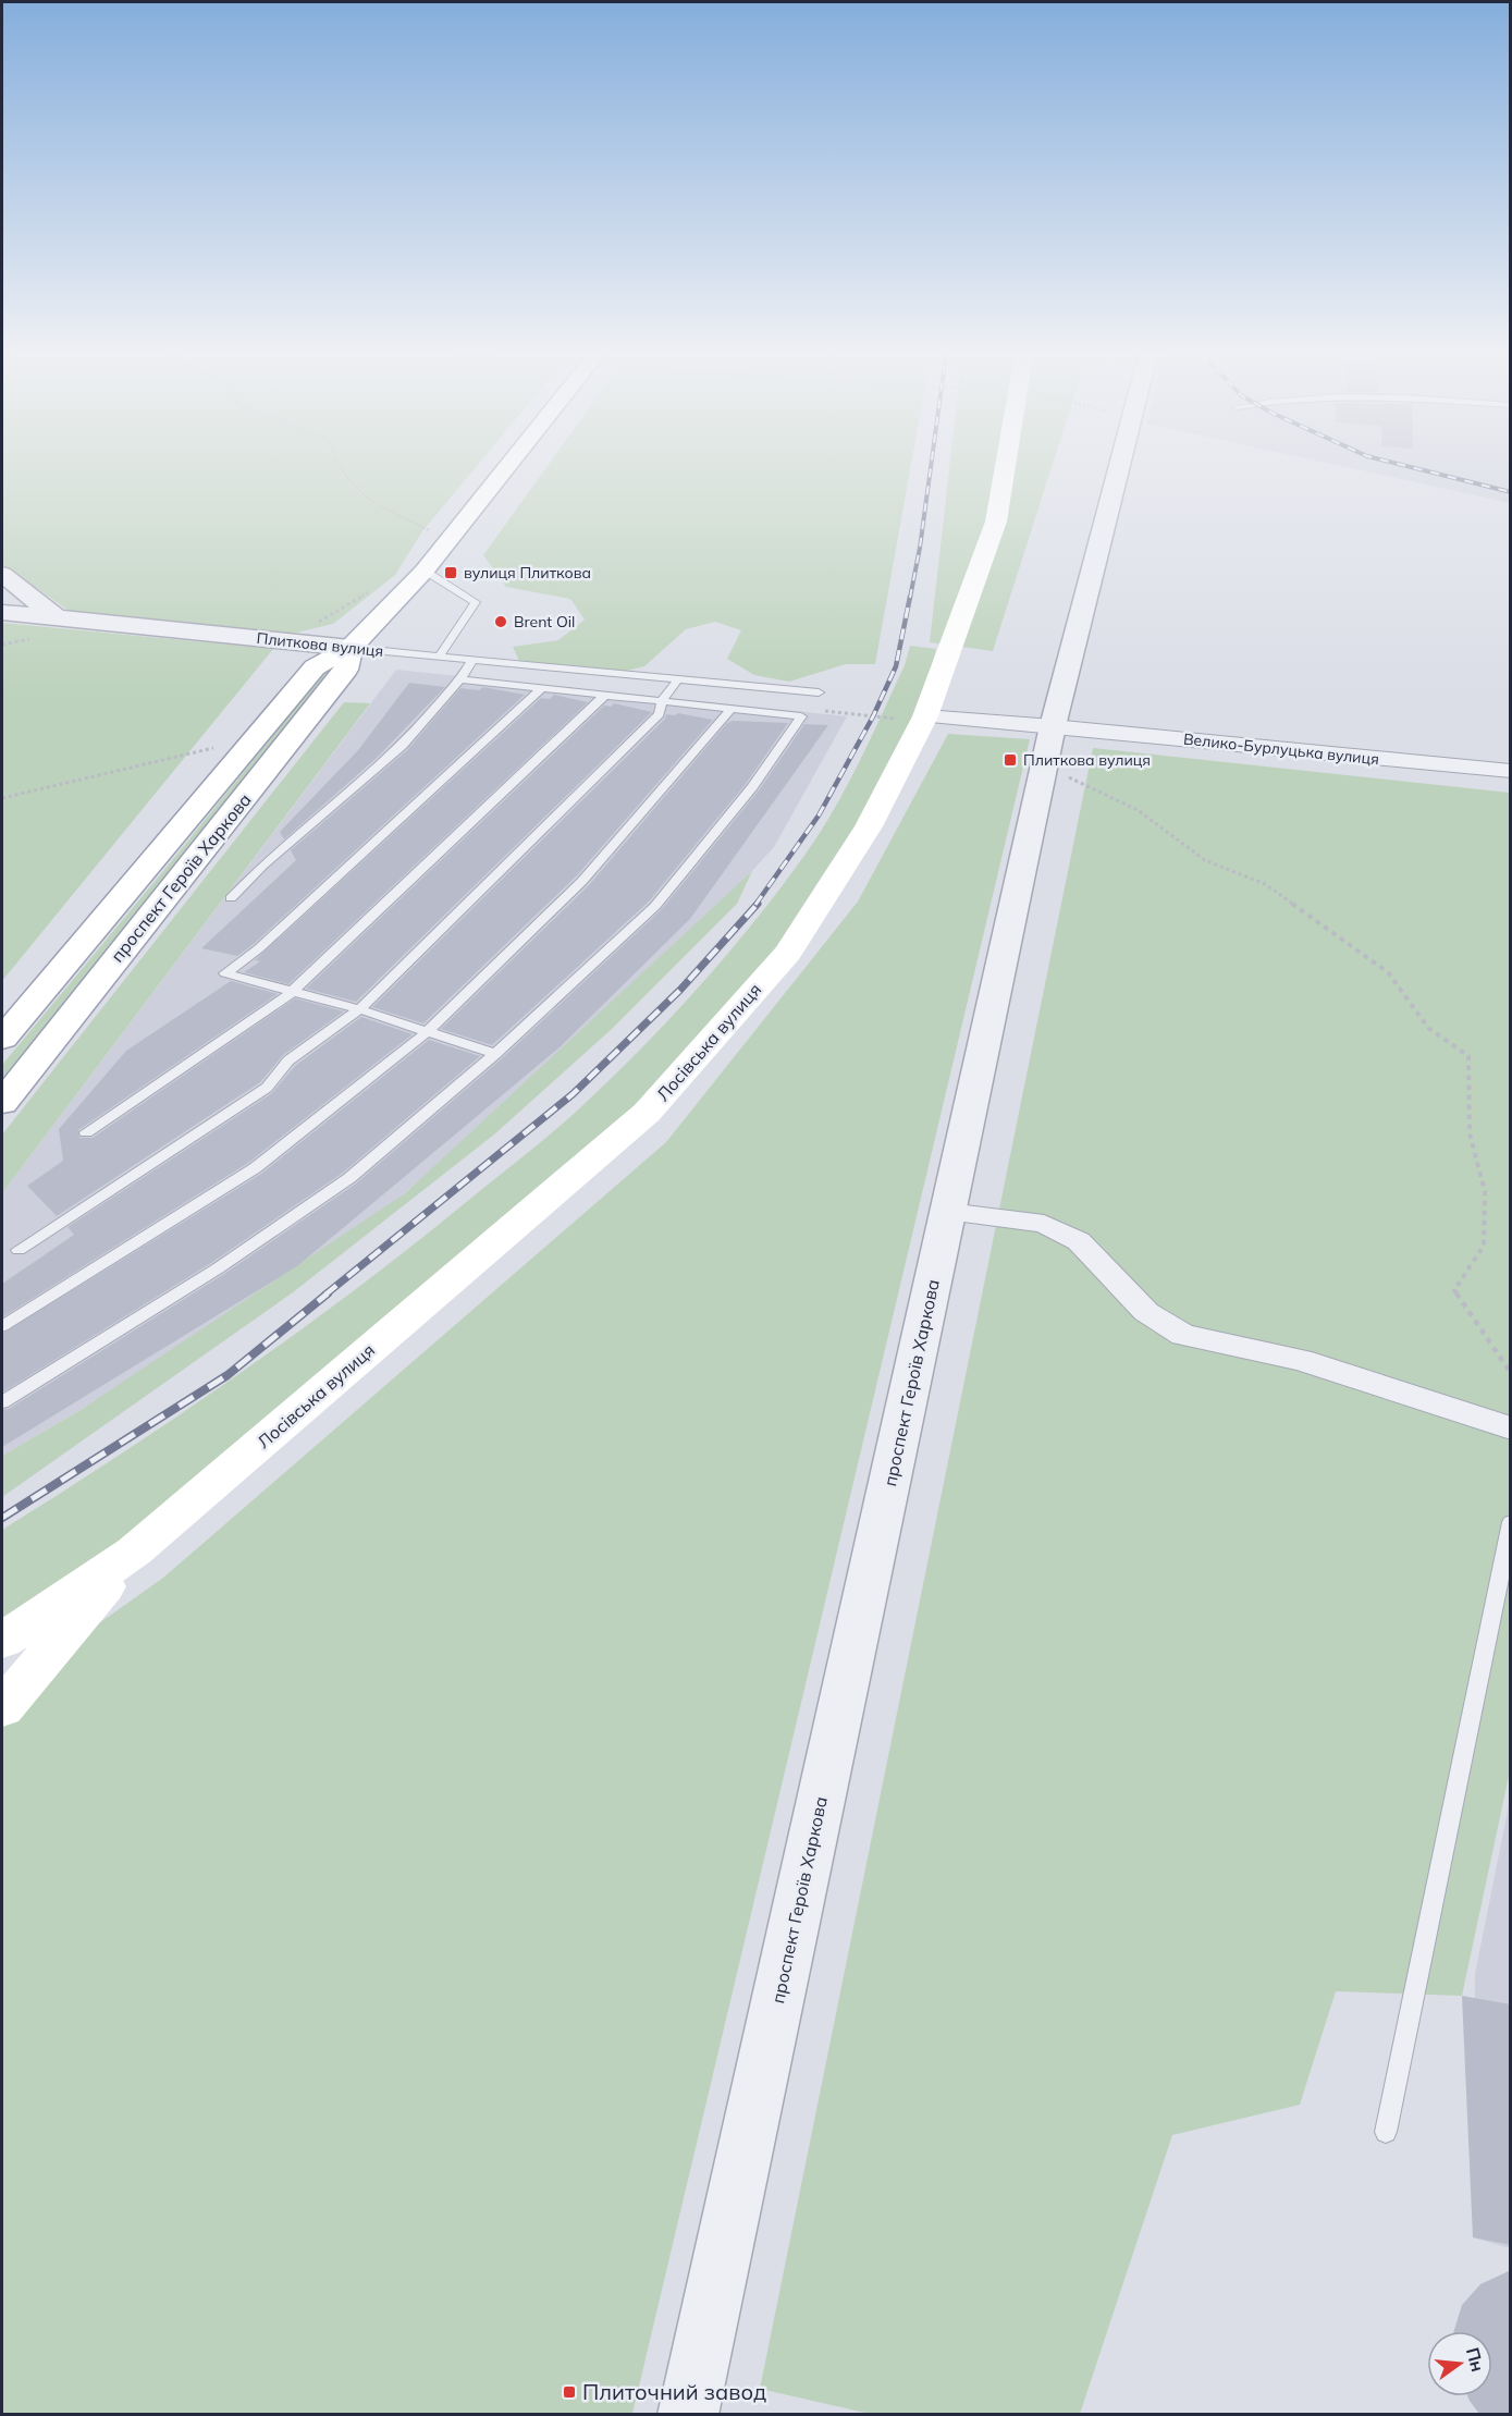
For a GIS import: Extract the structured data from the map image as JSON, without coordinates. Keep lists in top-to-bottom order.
{
  "streets": {
    "main road": ["проспект Героїв Харкова", "Лосівська вулиця"],
    "street": ["Плиткова вулиця", "Велико-Бурлуцька вулиця"]
  },
  "crossings": [
    ["Плиткова вулиця", "проспект Героїв Харкова"],
    ["Велико-Бурлуцька вулиця", "проспект Героїв Харкова"]
  ],
  "places": {
    "transit": ["вулиця Плиткова", "Плиткова вулиця", "Плиточний завод"],
    "other": ["Brent Oil"]
  },
  "north": "right"
}
